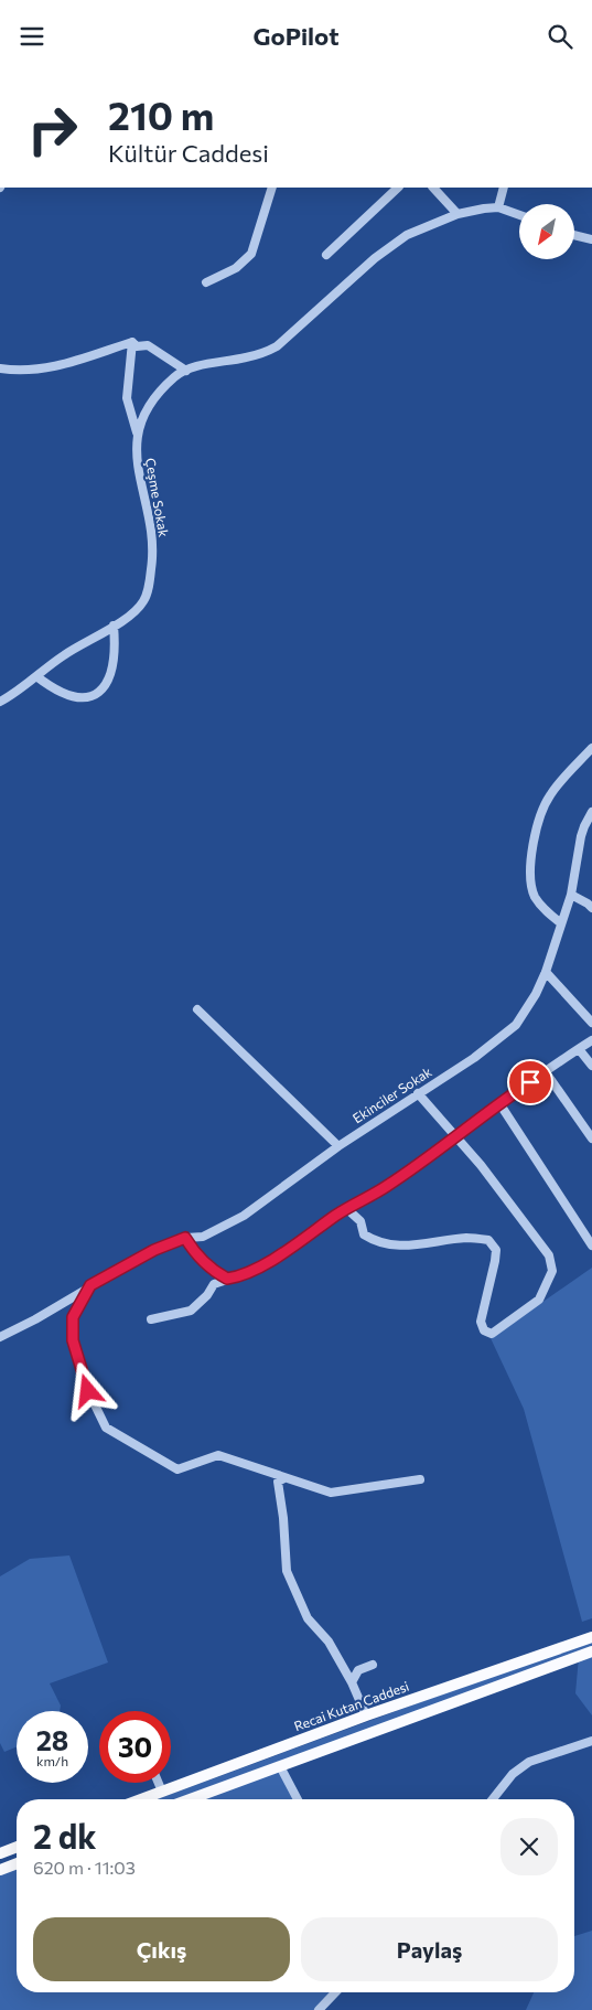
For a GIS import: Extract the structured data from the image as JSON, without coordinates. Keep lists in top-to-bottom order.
{
  "streets": {
    "main road": ["Recai Kutan Caddesi"],
    "street": ["Çeşme Sokak", "Ekinciler Sokak"]
  },
  "north": "bottom left",
  "page": {
    "header": "GoPilot",
    "turn": ["210 m", "Kültür Caddesi"],
    "speed": "28 km/h",
    "limit": "30",
    "heading": ["2 dk", "620 m · 11:03"],
    "buttons": ["Çıkış", "Paylaş"]
  }
}
